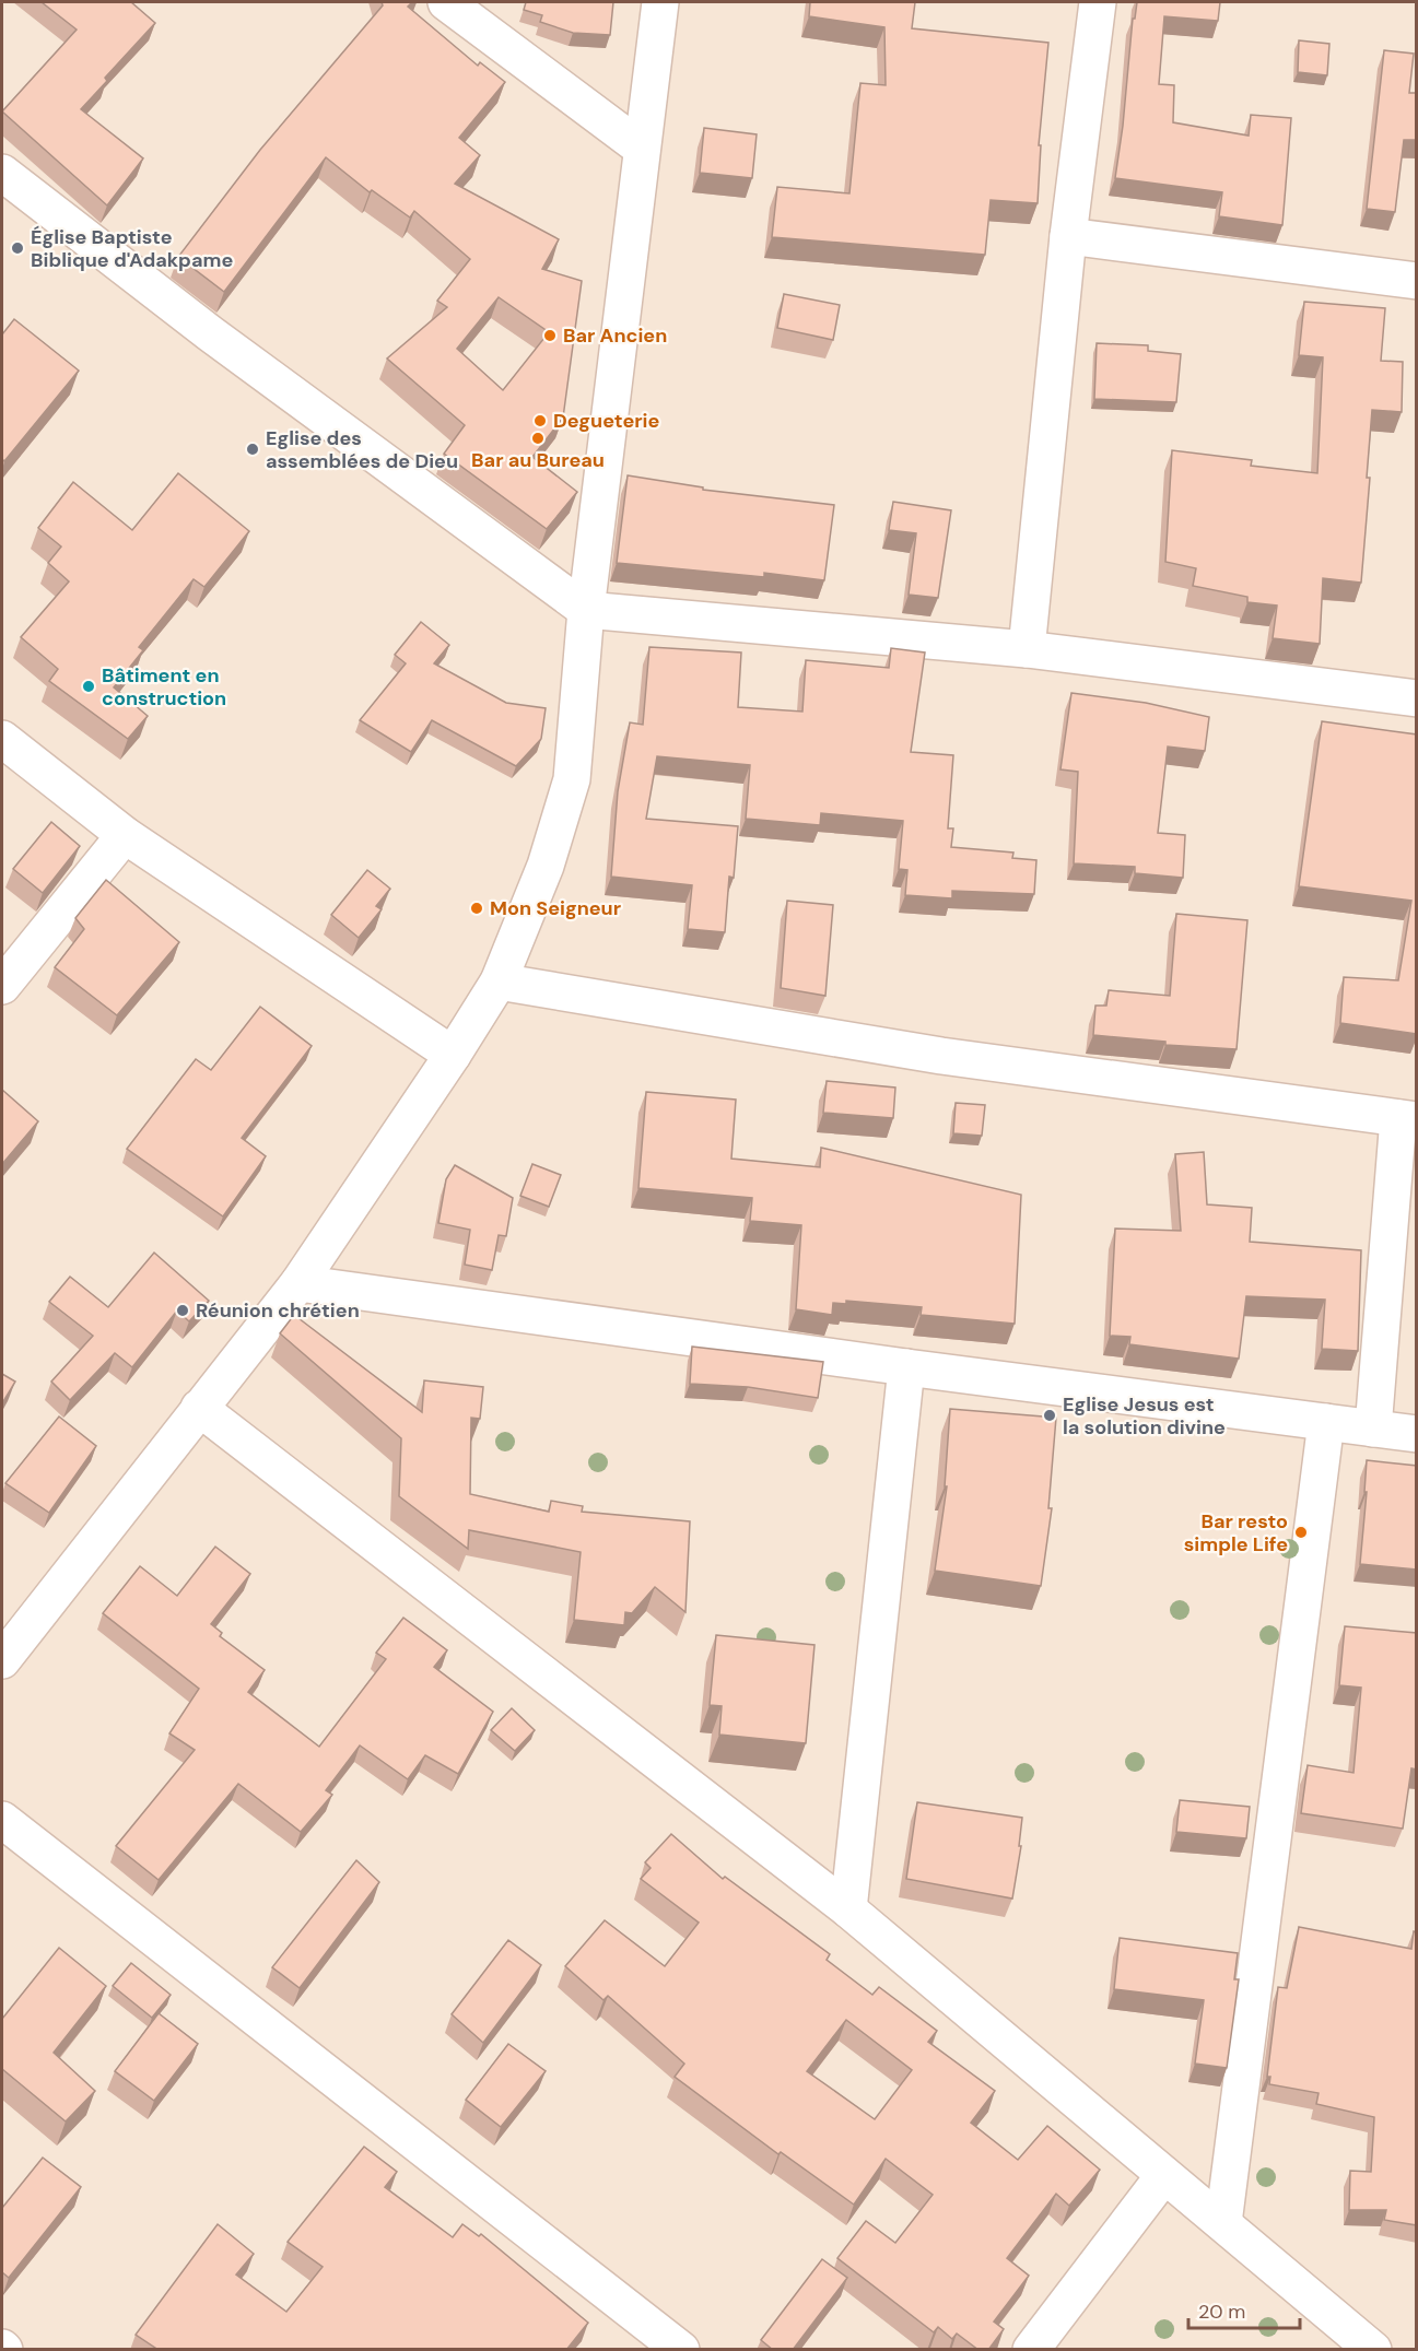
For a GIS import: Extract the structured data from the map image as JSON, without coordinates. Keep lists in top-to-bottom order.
{
  "places": [
    "Église Baptiste Biblique d'Adakpame",
    "Bar Ancien",
    "Degueterie",
    "Bar au Bureau",
    "Eglise des assemblées de Dieu",
    "Bâtiment en construction",
    "Mon Seigneur",
    "Réunion chrétien",
    "Eglise Jesus est la solution divine",
    "Bar resto simple Life"
  ],
  "scale_bar": "20 m"
}
